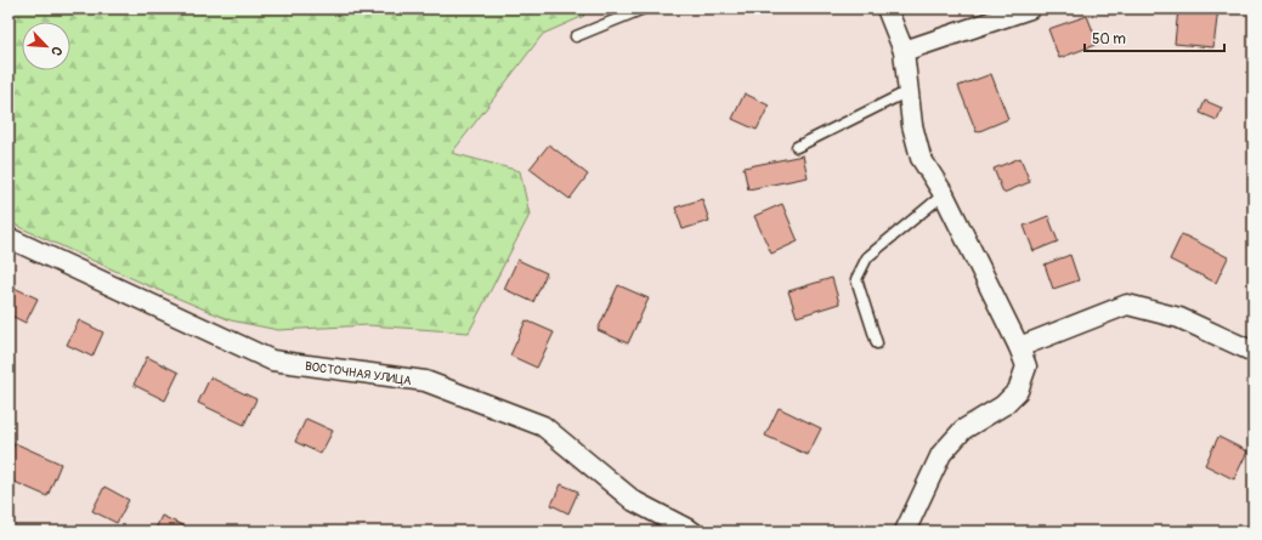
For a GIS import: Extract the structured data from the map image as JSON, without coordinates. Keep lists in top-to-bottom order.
{
  "streets": {
    "street": ["ВОСТОЧНАЯ УЛИЦА"]
  },
  "scale_bar": "50 m",
  "north": "bottom right"
}
